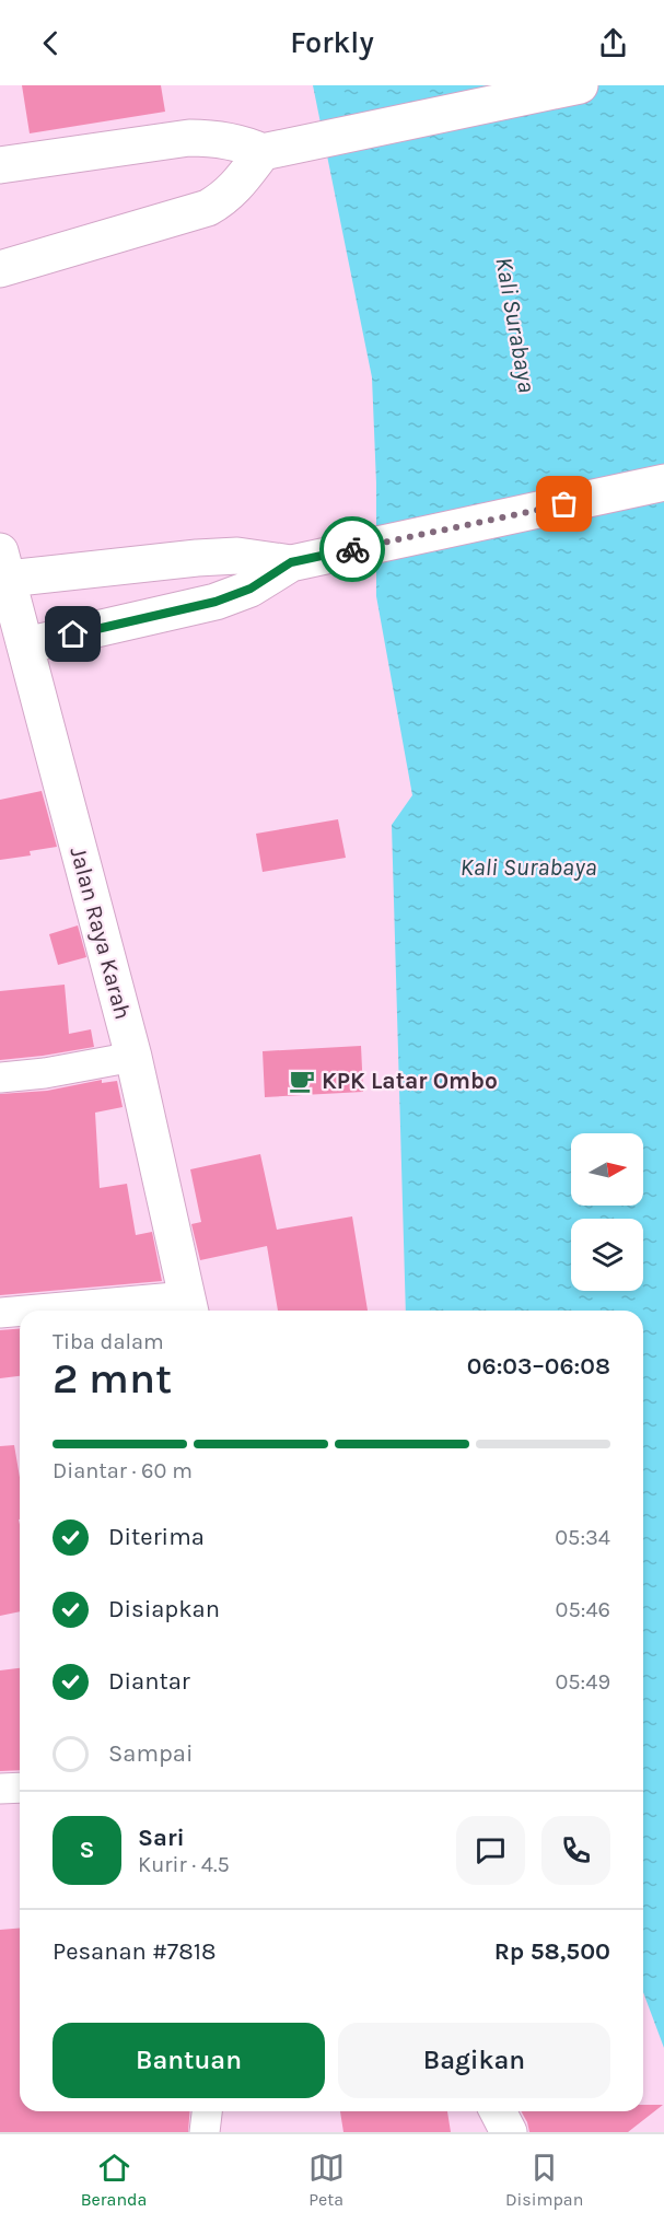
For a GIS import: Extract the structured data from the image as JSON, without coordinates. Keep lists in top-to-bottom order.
{
  "streets": {
    "street": ["Jalan Raya Karah"]
  },
  "water": ["Kali Surabaya"],
  "places": {
    "cafe": ["KPK Latar Ombo"]
  },
  "north": "right",
  "page": {
    "header": "Forkly",
    "heading": ["2 mnt", "Tiba dalam", "06:03–06:08"],
    "panel": [
      "Sari",
      "Kurir · 4.5",
      "Pesanan #7818",
      "Rp 58,500"
    ],
    "bar": "Diantar · 60 m",
    "list": [
      ["Diterima", "05:34"],
      ["Disiapkan", "05:46"],
      ["Diantar", "05:49"],
      "Sampai"
    ],
    "round": "S",
    "buttons": ["Bantuan", "Bagikan"],
    "tabs": ["Beranda", "Peta", "Disimpan"]
  }
}
